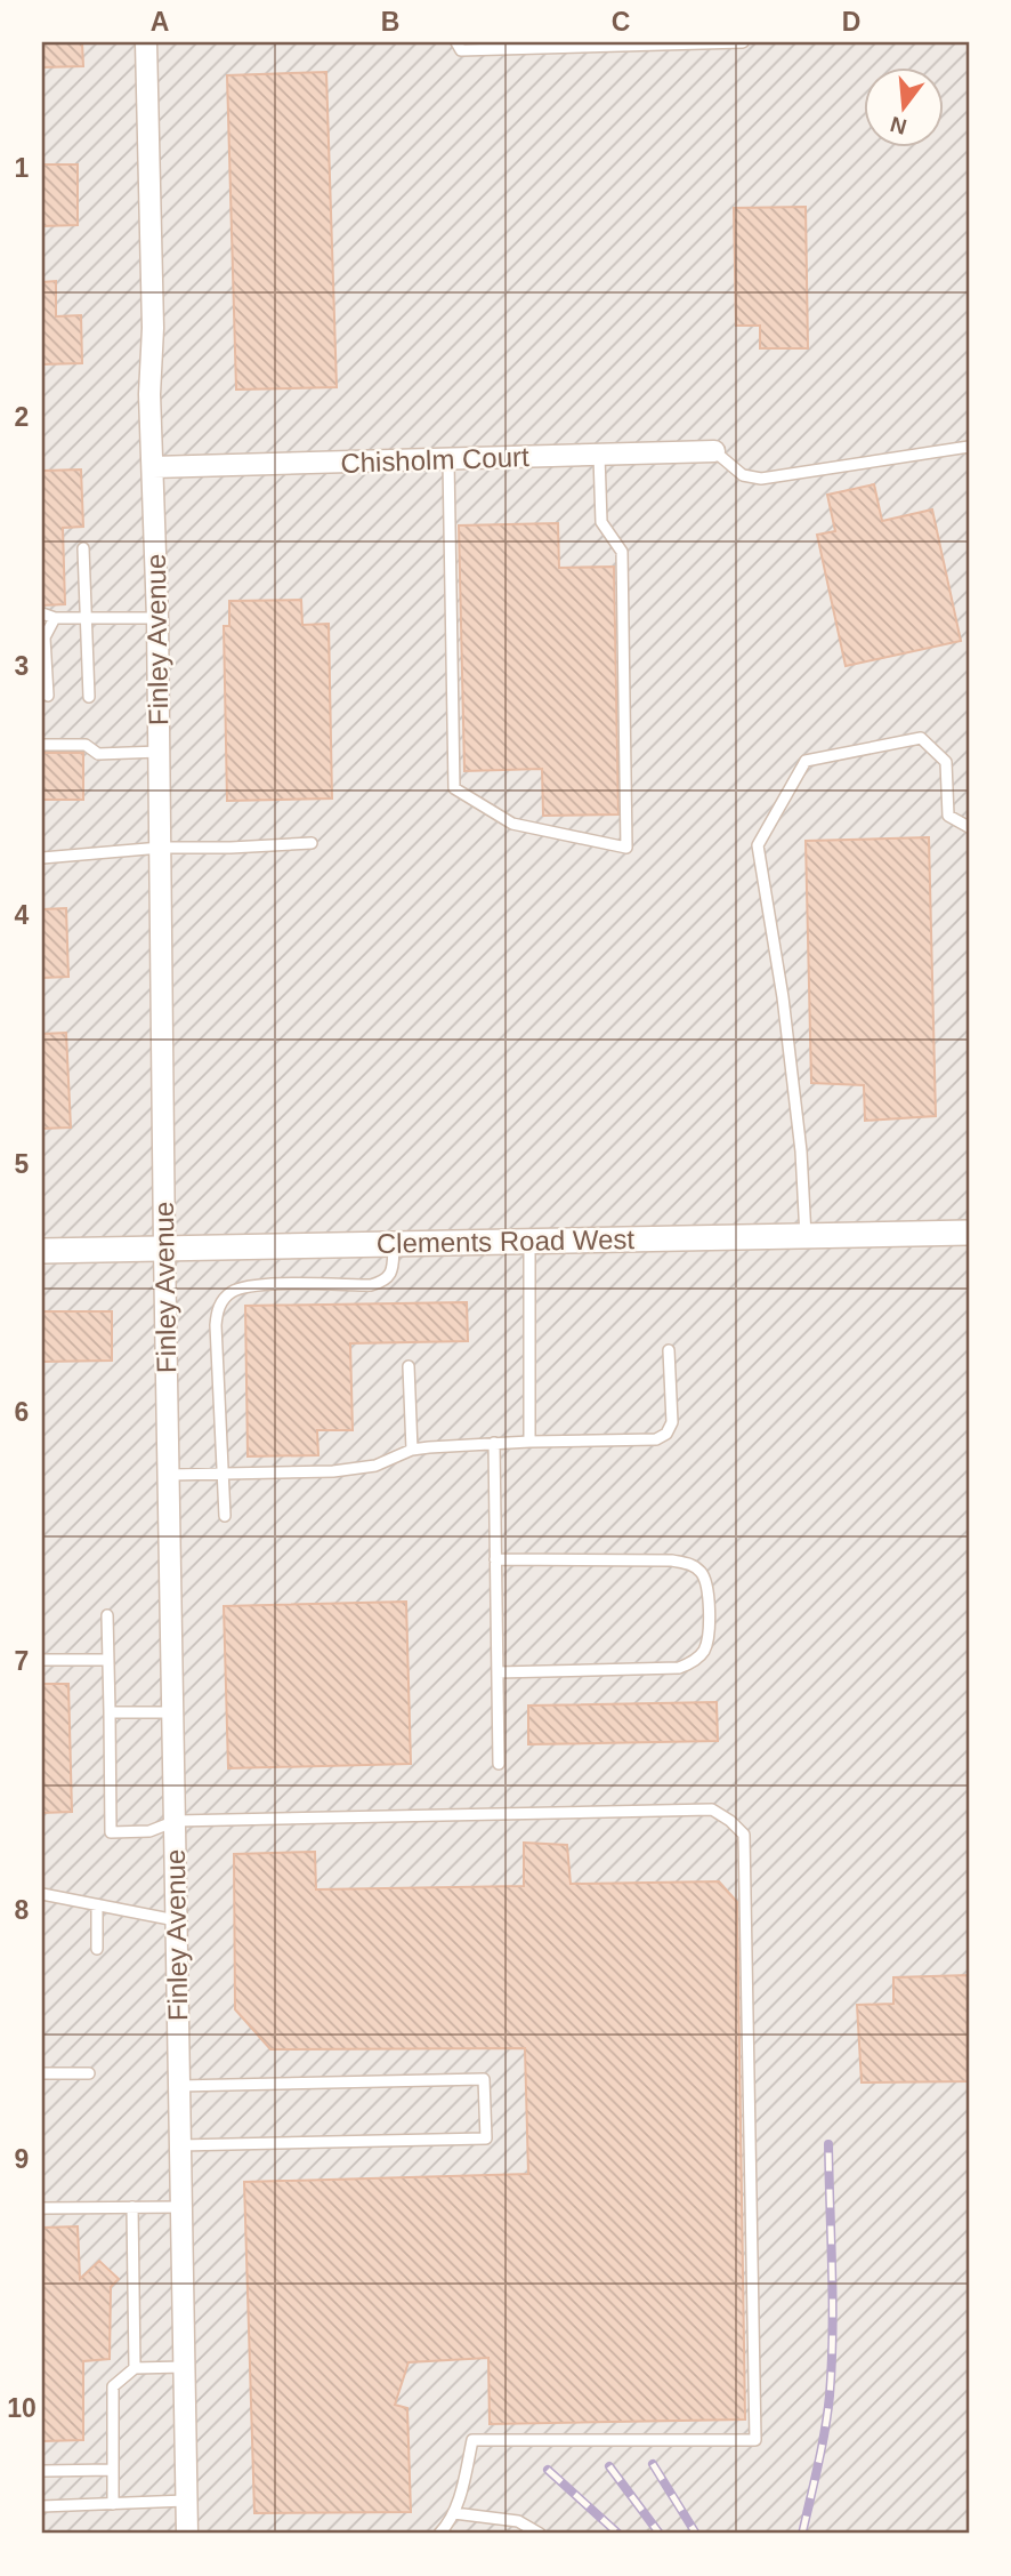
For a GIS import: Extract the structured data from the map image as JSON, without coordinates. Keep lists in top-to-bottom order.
{
  "streets": {
    "street": ["Chisholm Court", "Finley Avenue", "Clements Road West"]
  },
  "crossings": [
    ["Chisholm Court", "Finley Avenue"],
    ["Finley Avenue", "Clements Road West"]
  ],
  "north": "bottom",
  "grid": {
    "columns": [
      "A",
      "B",
      "C",
      "D"
    ],
    "rows": [
      "1",
      "2",
      "3",
      "4",
      "5",
      "6",
      "7",
      "8",
      "9",
      "10"
    ]
  }
}
